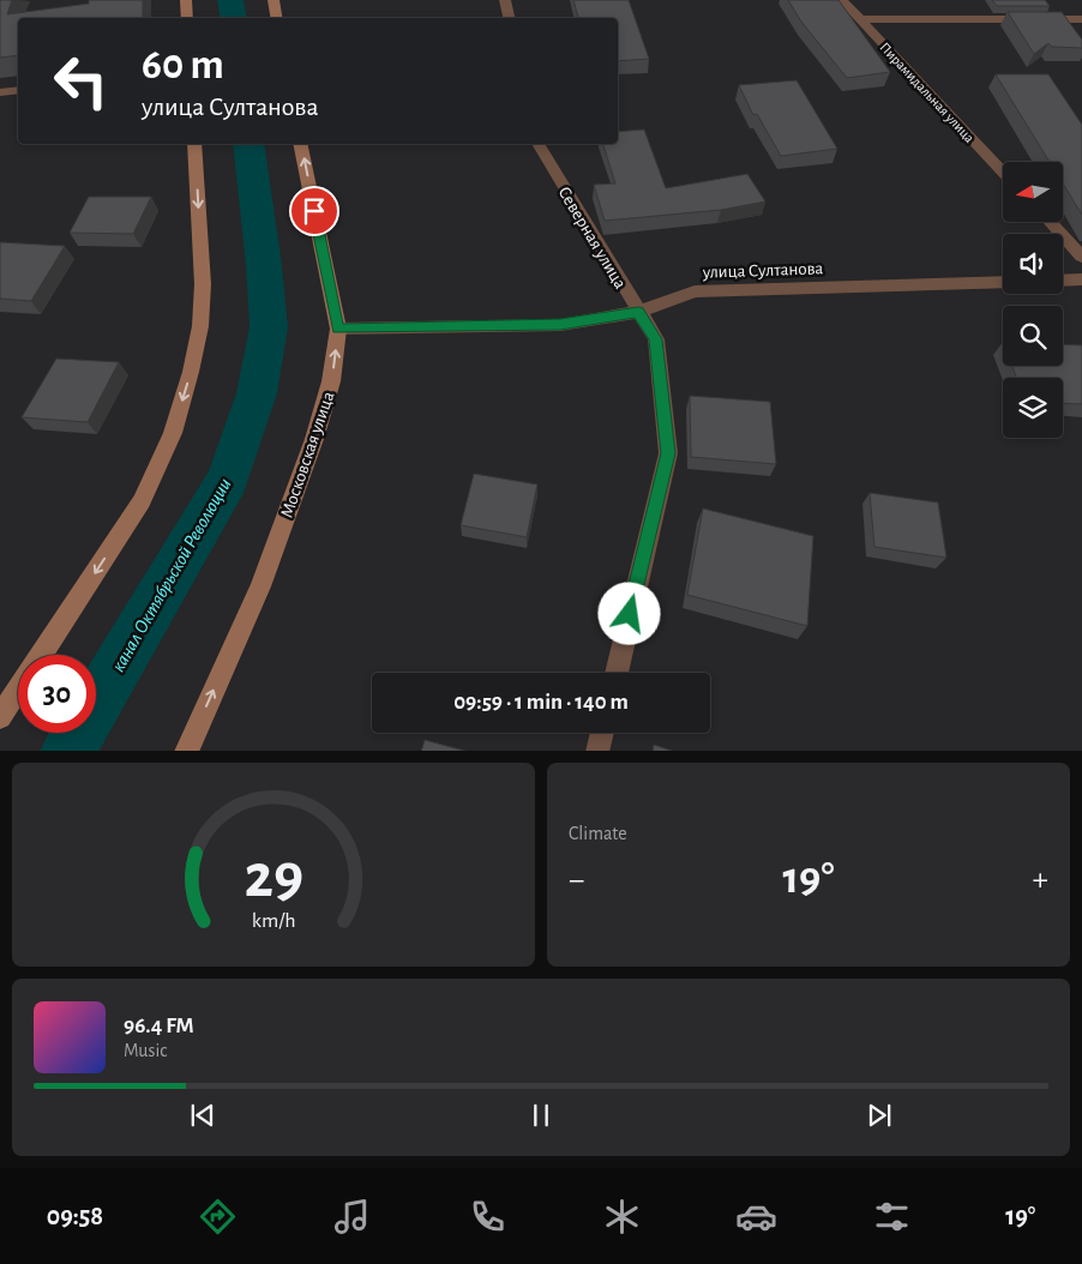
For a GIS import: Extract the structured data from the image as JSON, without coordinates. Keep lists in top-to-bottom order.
{
  "streets": {
    "main road": ["Московская улица"],
    "street": ["Пирамидальная улица", "Северная улица", "улица Султанова"]
  },
  "crossings": [
    ["Северная улица", "улица Султанова"],
    ["улица Султанова", "Московская улица"]
  ],
  "water": ["канал Октябрьской Революции"],
  "north": "left",
  "page": {
    "turn": ["60 m", "улица Султанова"],
    "limit": "30",
    "trip": "09:59 · 1 min · 140 m",
    "tile": "Climate",
    "heat": ["−", "19°", "+"],
    "song": ["96.4 FM", "Music"],
    "tabs": ["09:58", "19°"],
    "gauge": ["29", "km/h"]
  }
}
